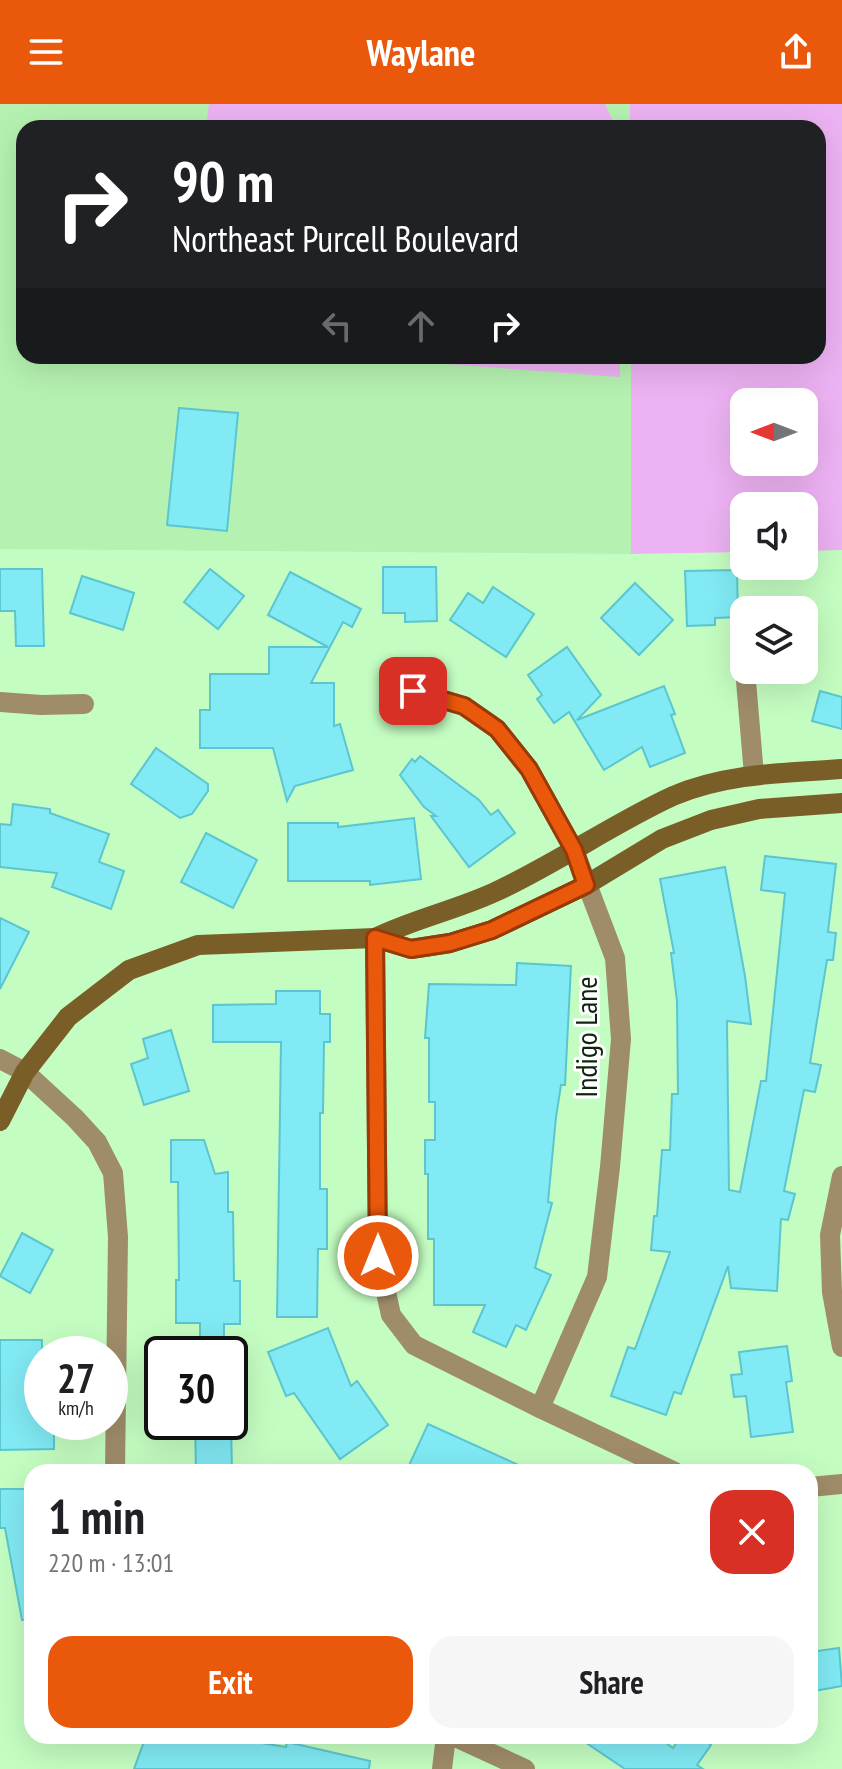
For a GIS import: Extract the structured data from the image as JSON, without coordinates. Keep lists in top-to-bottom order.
{
  "streets": {
    "street": ["Indigo Lane"]
  },
  "north": "left",
  "page": {
    "header": "Waylane",
    "turn": ["90 m", "Northeast Purcell Boulevard"],
    "speed": "27 km/h",
    "limit": "30",
    "heading": ["1 min", "220 m · 13:01"],
    "buttons": ["Exit", "Share"]
  }
}
